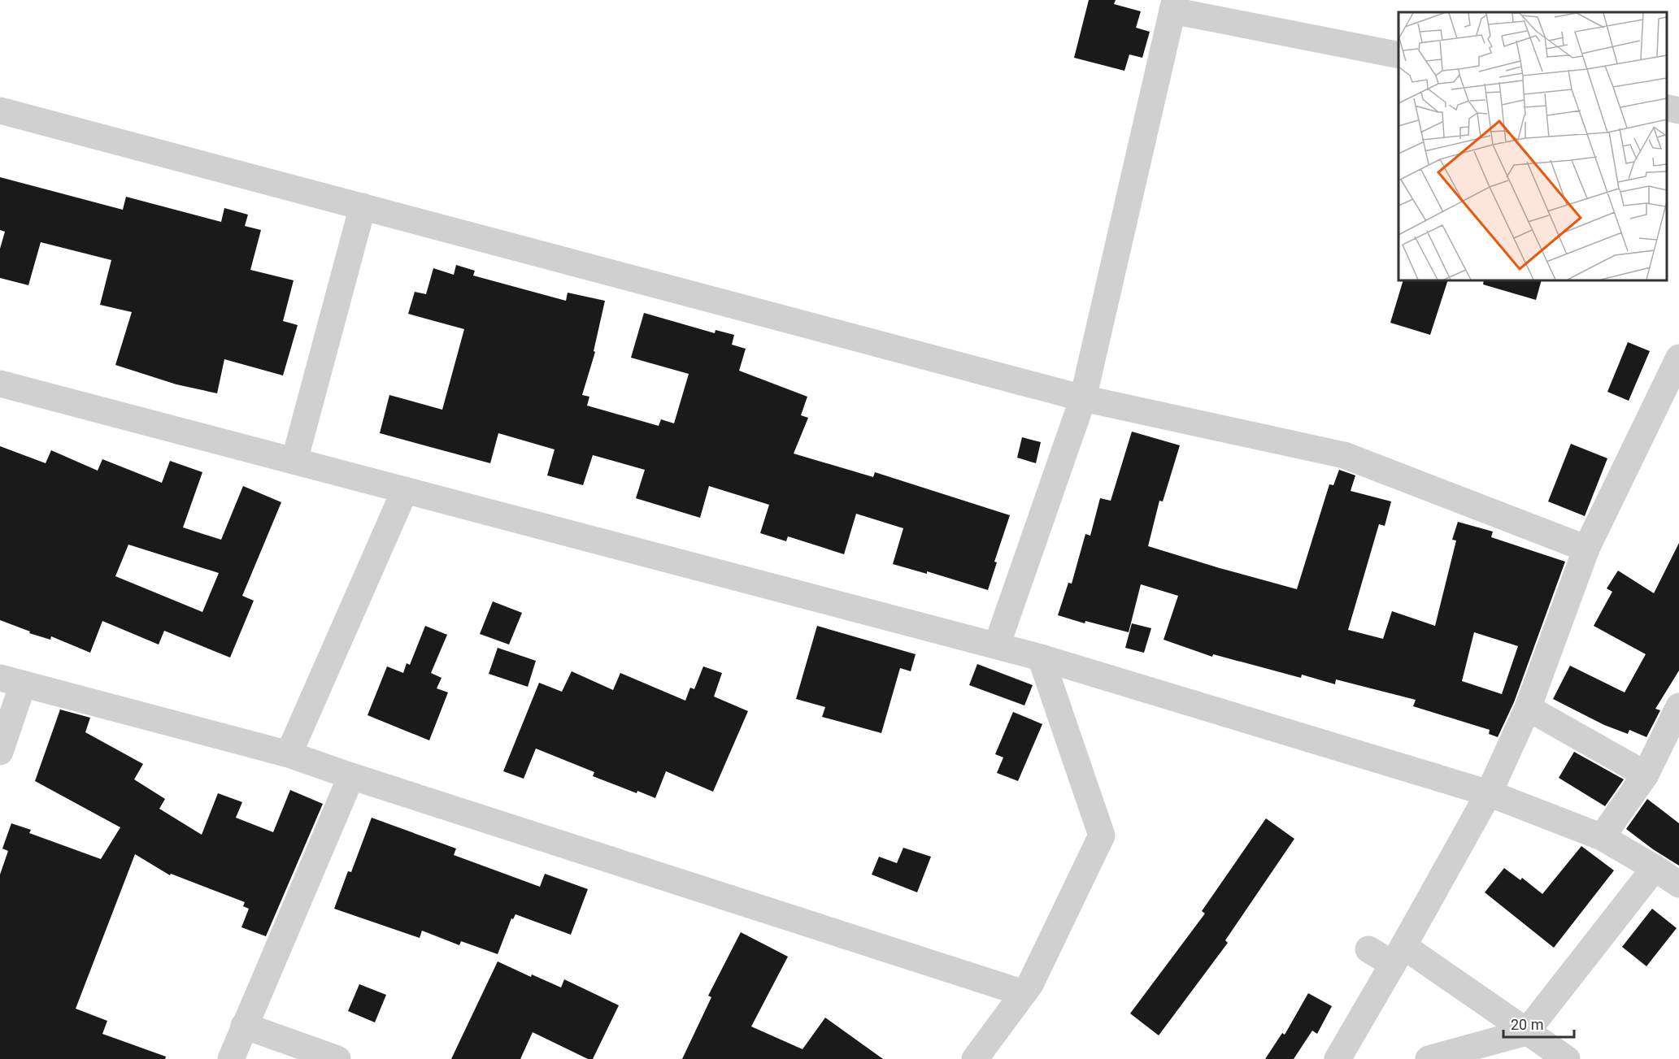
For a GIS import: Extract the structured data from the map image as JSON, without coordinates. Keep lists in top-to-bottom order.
{
  "scale_bar": "20 m"
}
